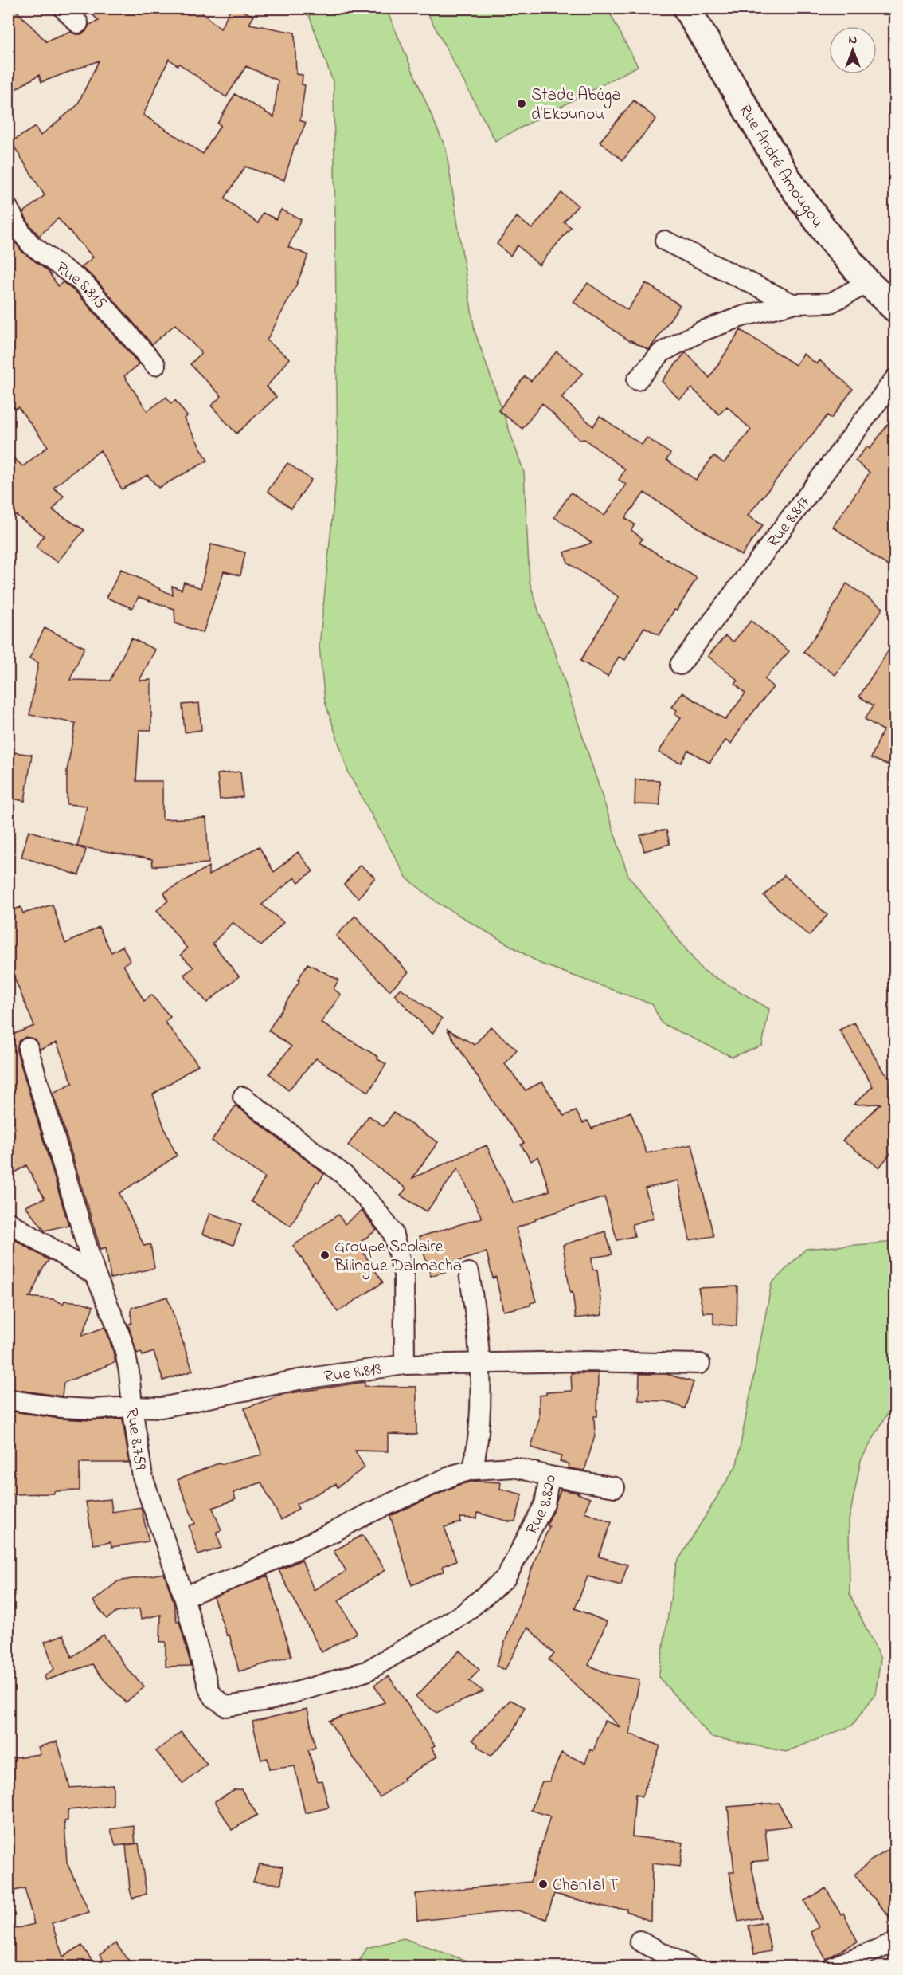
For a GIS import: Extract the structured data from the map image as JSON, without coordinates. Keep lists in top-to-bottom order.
{
  "streets": {
    "main road": ["Rue André Amougou"],
    "street": [
      "Rue 8.815",
      "Rue 8.817",
      "Rue 8.818",
      "Rue 8.759",
      "Rue 8.820"
    ]
  },
  "crossings": [
    ["Rue 8.818", "Rue 8.759"],
    ["Rue 8.759", "Rue 8.820"]
  ],
  "places": ["Stade Abéga d'Ekounou", "Groupe Scolaire Bilingue Dalmacha", "Chantal T"],
  "north": "top"
}
